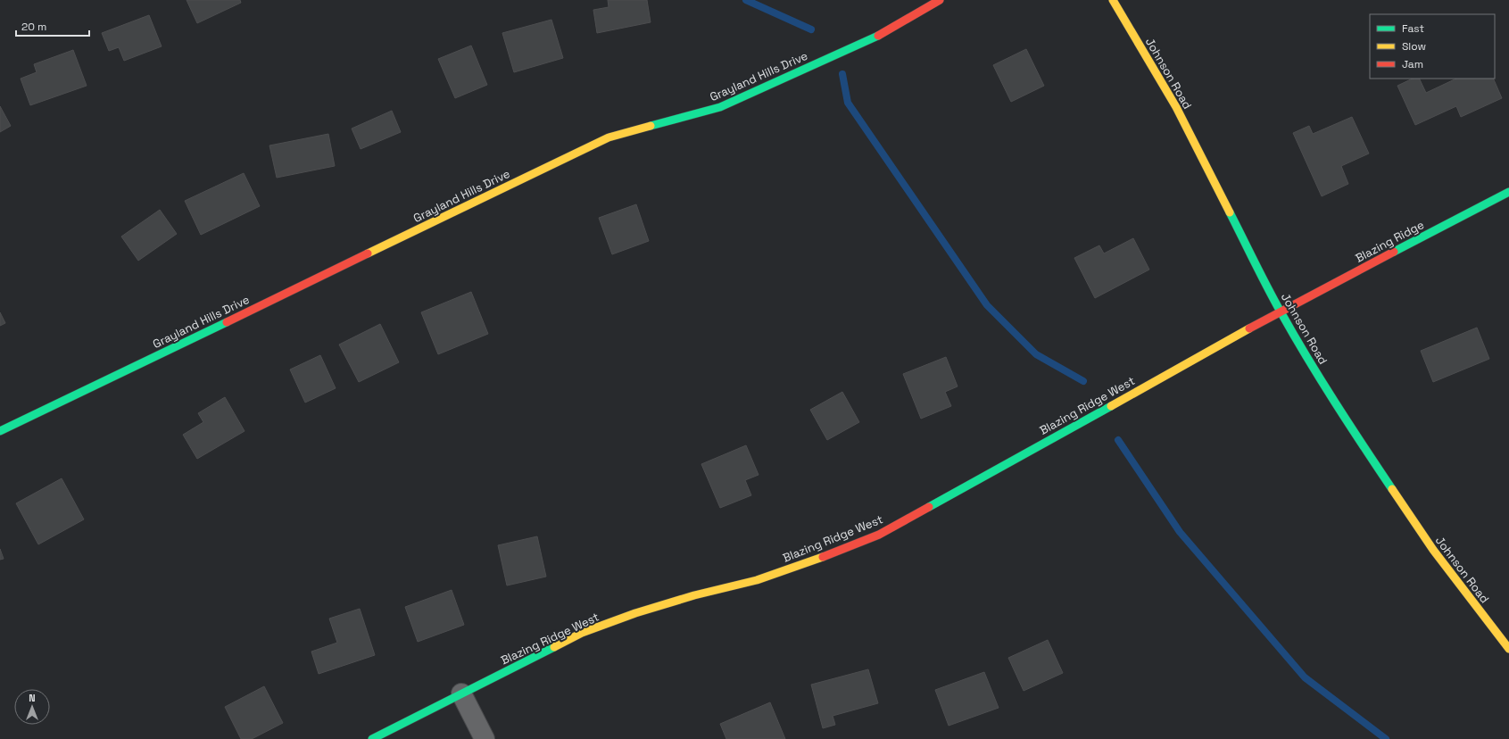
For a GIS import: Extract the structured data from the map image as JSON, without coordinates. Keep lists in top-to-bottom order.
{
  "streets": {
    "street": [
      "Johnson Road",
      "Grayland Hills Drive",
      "Blazing Ridge",
      "Blazing Ridge West"
    ]
  },
  "crossings": [
    ["Johnson Road", "Blazing Ridge"],
    ["Johnson Road", "Blazing Ridge West"],
    ["Blazing Ridge", "Blazing Ridge West"]
  ],
  "legend": ["Fast", "Slow", "Jam"],
  "scale_bar": "20 m",
  "north": "top"
}
